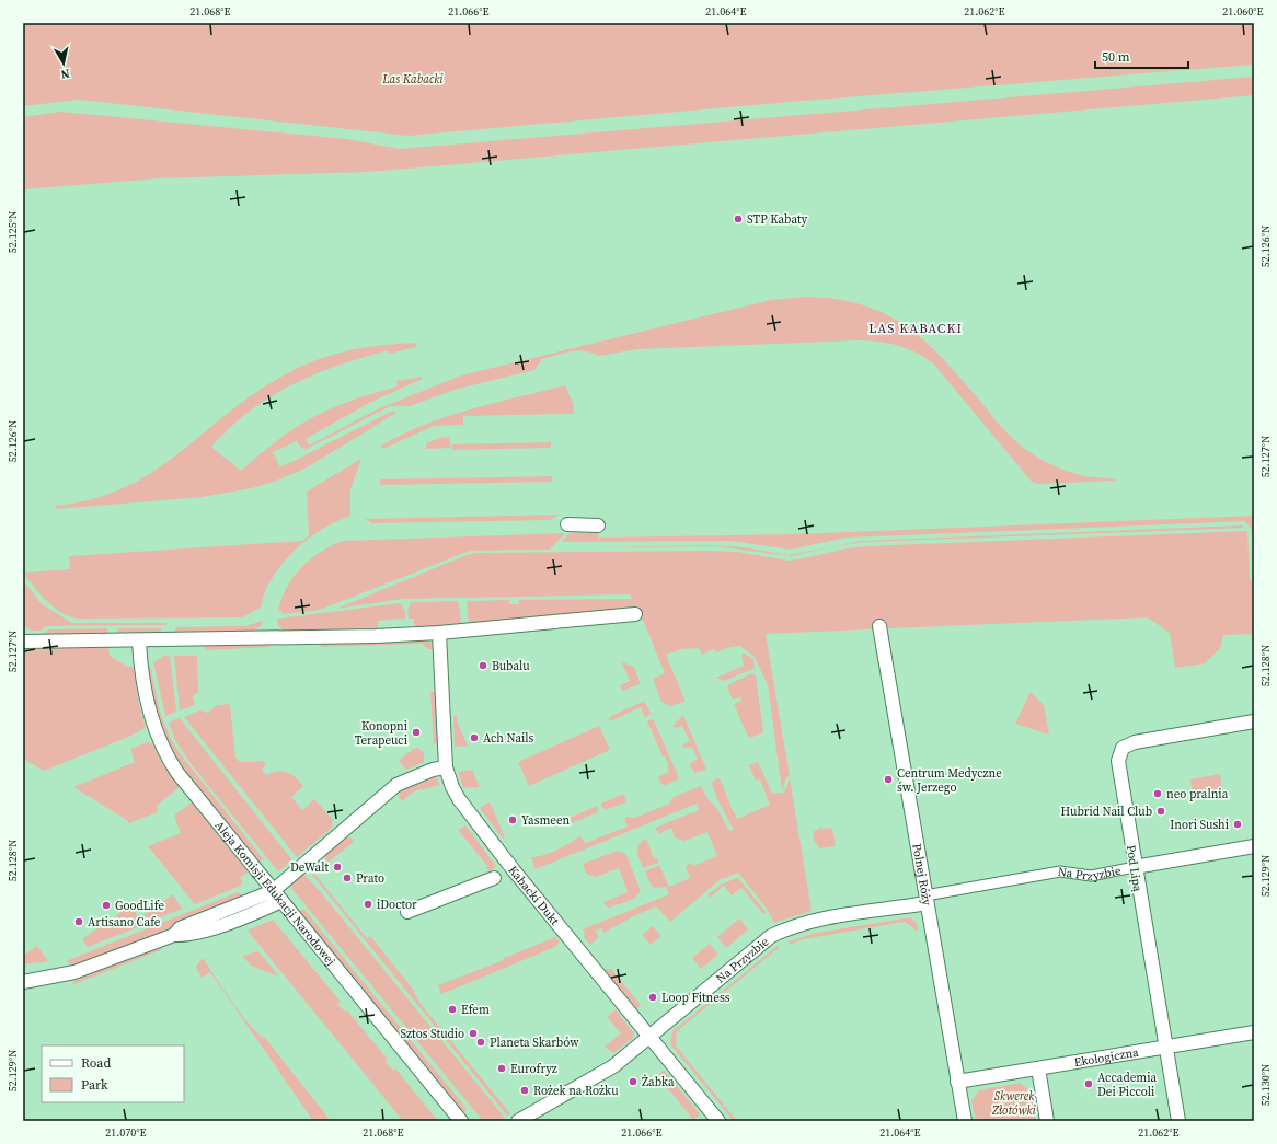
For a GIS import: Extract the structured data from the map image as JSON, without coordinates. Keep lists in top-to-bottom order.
{
  "streets": {
    "street": [
      "Pod Lipą",
      "Na Przyzbie",
      "Polnej Róży",
      "Aleja Komisji Edukacji Narodowej",
      "Kabacki Dukt",
      "Ekologiczna"
    ]
  },
  "crossings": [
    ["Pod Lipą", "Na Przyzbie"],
    ["Pod Lipą", "Ekologiczna"],
    ["Na Przyzbie", "Polnej Róży"],
    ["Na Przyzbie", "Kabacki Dukt"],
    ["Polnej Róży", "Ekologiczna"]
  ],
  "districts": ["LAS KABACKI"],
  "parks": ["Las Kabacki", "Skwerek Złotówki"],
  "places": [
    "STP Kabaty",
    "Bubalu",
    "Konopni Terapeuci",
    "Ach Nails",
    "Centrum Medyczne św. Jerzego",
    "neo pralnia",
    "Hubrid Nail Club",
    "Yasmeen",
    "Inori Sushi",
    "DeWalt",
    "Prato",
    "iDoctor",
    "GoodLife",
    "Artisano Cafe",
    "Loop Fitness",
    "Efem",
    "Sztos Studio",
    "Planeta Skarbów",
    "Eurofryz",
    "Żabka",
    "Accademia Dei Piccoli",
    "Rożek na Rożku"
  ],
  "legend": ["Road", "Park"],
  "scale_bar": "50 m",
  "north": "bottom",
  "coordinates": [
    "21.068°E",
    "21.066°E",
    "21.064°E",
    "21.062°E",
    "21.060°E",
    "52.125°N",
    "52.126°N",
    "52.127°N",
    "52.128°N",
    "52.129°N",
    "52.130°N",
    "21.070°E"
  ]
}
